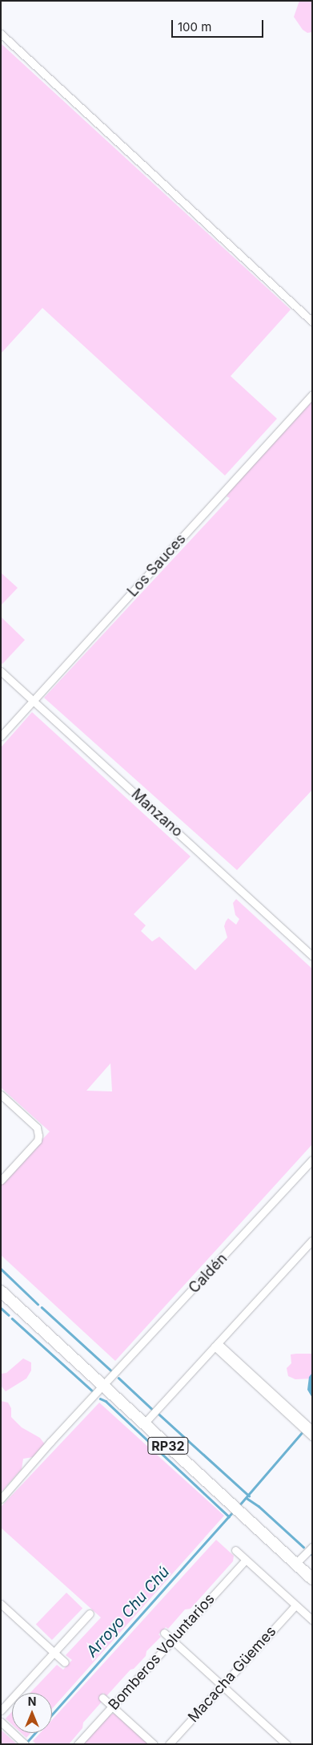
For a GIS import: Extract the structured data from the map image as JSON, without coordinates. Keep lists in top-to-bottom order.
{
  "streets": {
    "main road": ["RP32"],
    "street": [
      "Los Sauces",
      "Manzano",
      "Caldén",
      "Bomberos Voluntarios",
      "Macacha Güemes"
    ]
  },
  "crossings": [
    ["Los Sauces", "Manzano"],
    ["Caldén", "RP32"]
  ],
  "water": ["Arroyo Chu Chú"],
  "scale_bar": "100 m",
  "north": "top"
}
